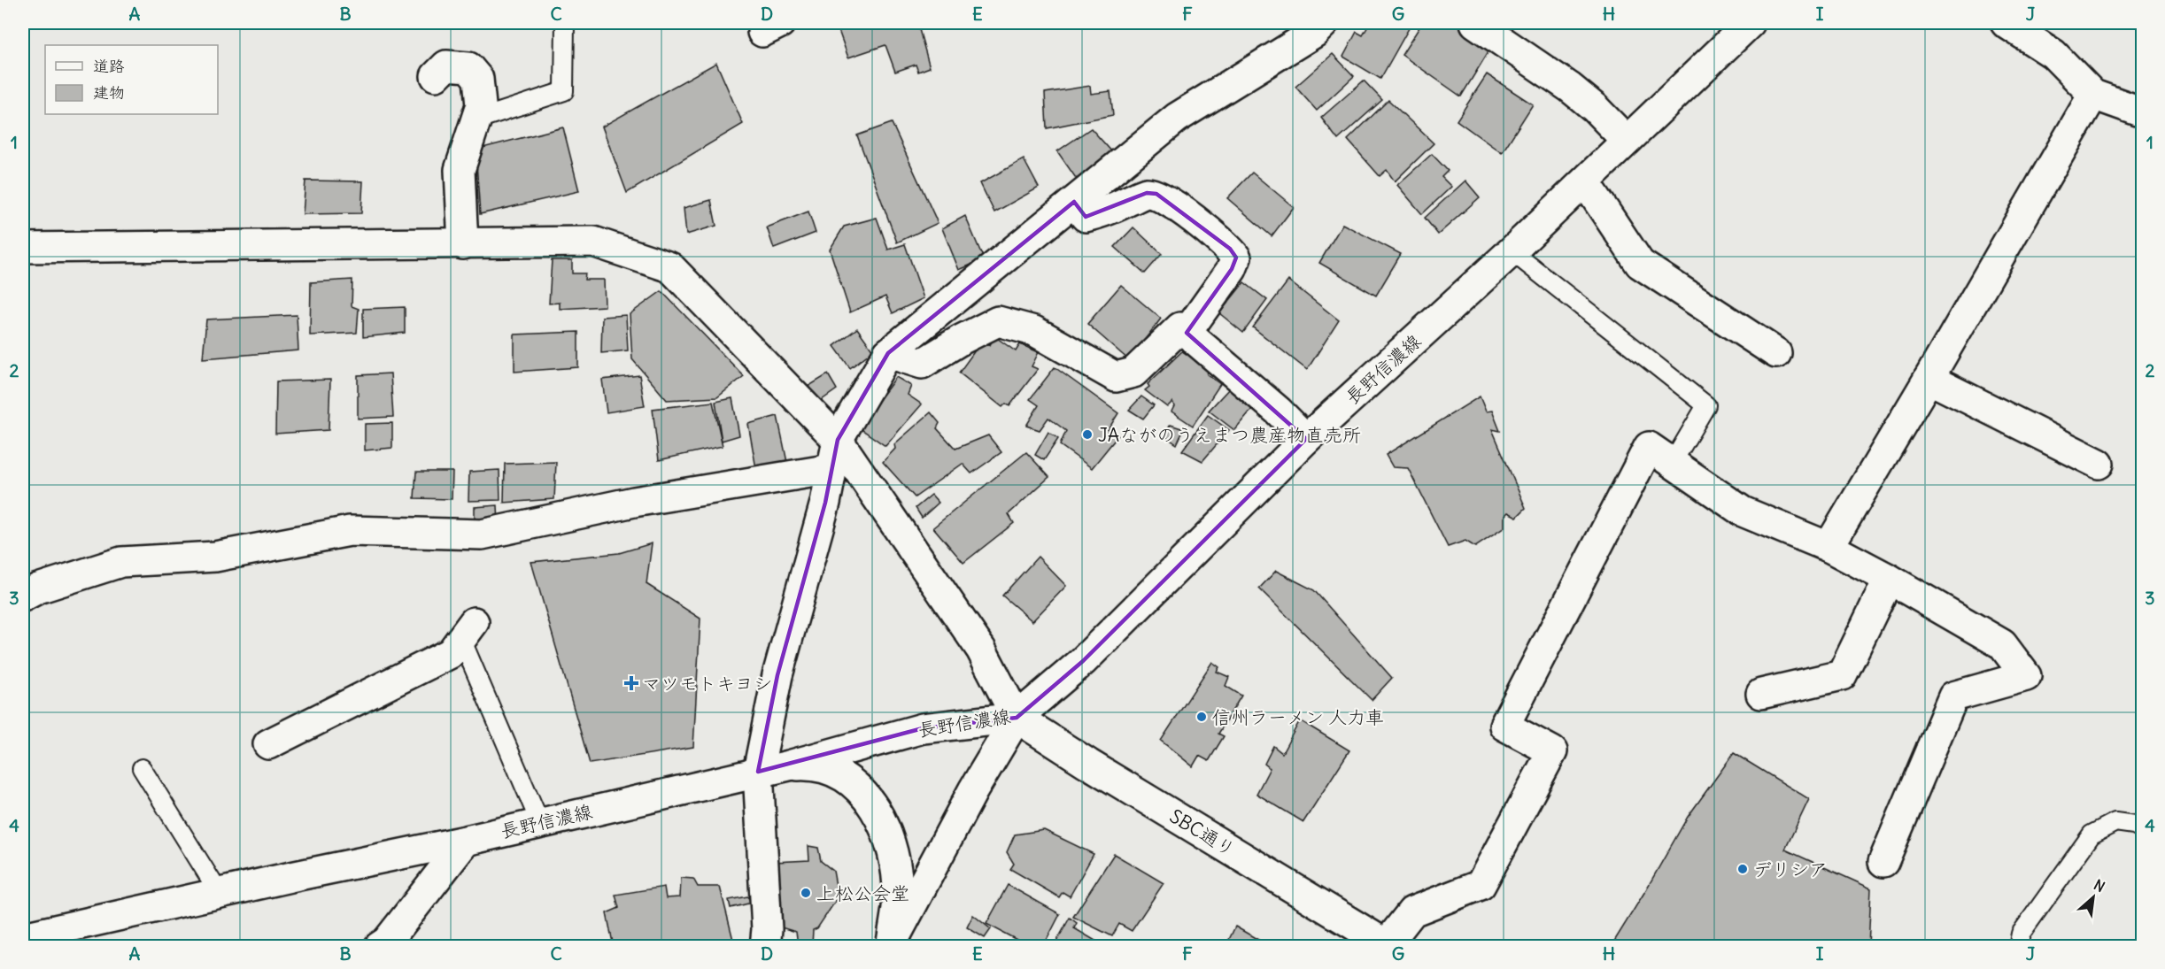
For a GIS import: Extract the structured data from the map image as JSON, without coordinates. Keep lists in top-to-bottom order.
{
  "streets": {
    "street": ["長野信濃線", "SBC通り"]
  },
  "crossings": [
    ["長野信濃線", "SBC通り"]
  ],
  "places": {
    "other": [
      "JAながのうえまつ農産物直売所",
      "信州ラーメン 人力車",
      "デリシア",
      "上松公会堂"
    ],
    "health": ["マツモトキヨシ"]
  },
  "legend": ["道路", "建物"],
  "north": "top right",
  "grid": {
    "columns": [
      "A",
      "B",
      "C",
      "D",
      "E",
      "F",
      "G",
      "H",
      "I",
      "J"
    ],
    "rows": [
      "1",
      "2",
      "3",
      "4"
    ]
  }
}
